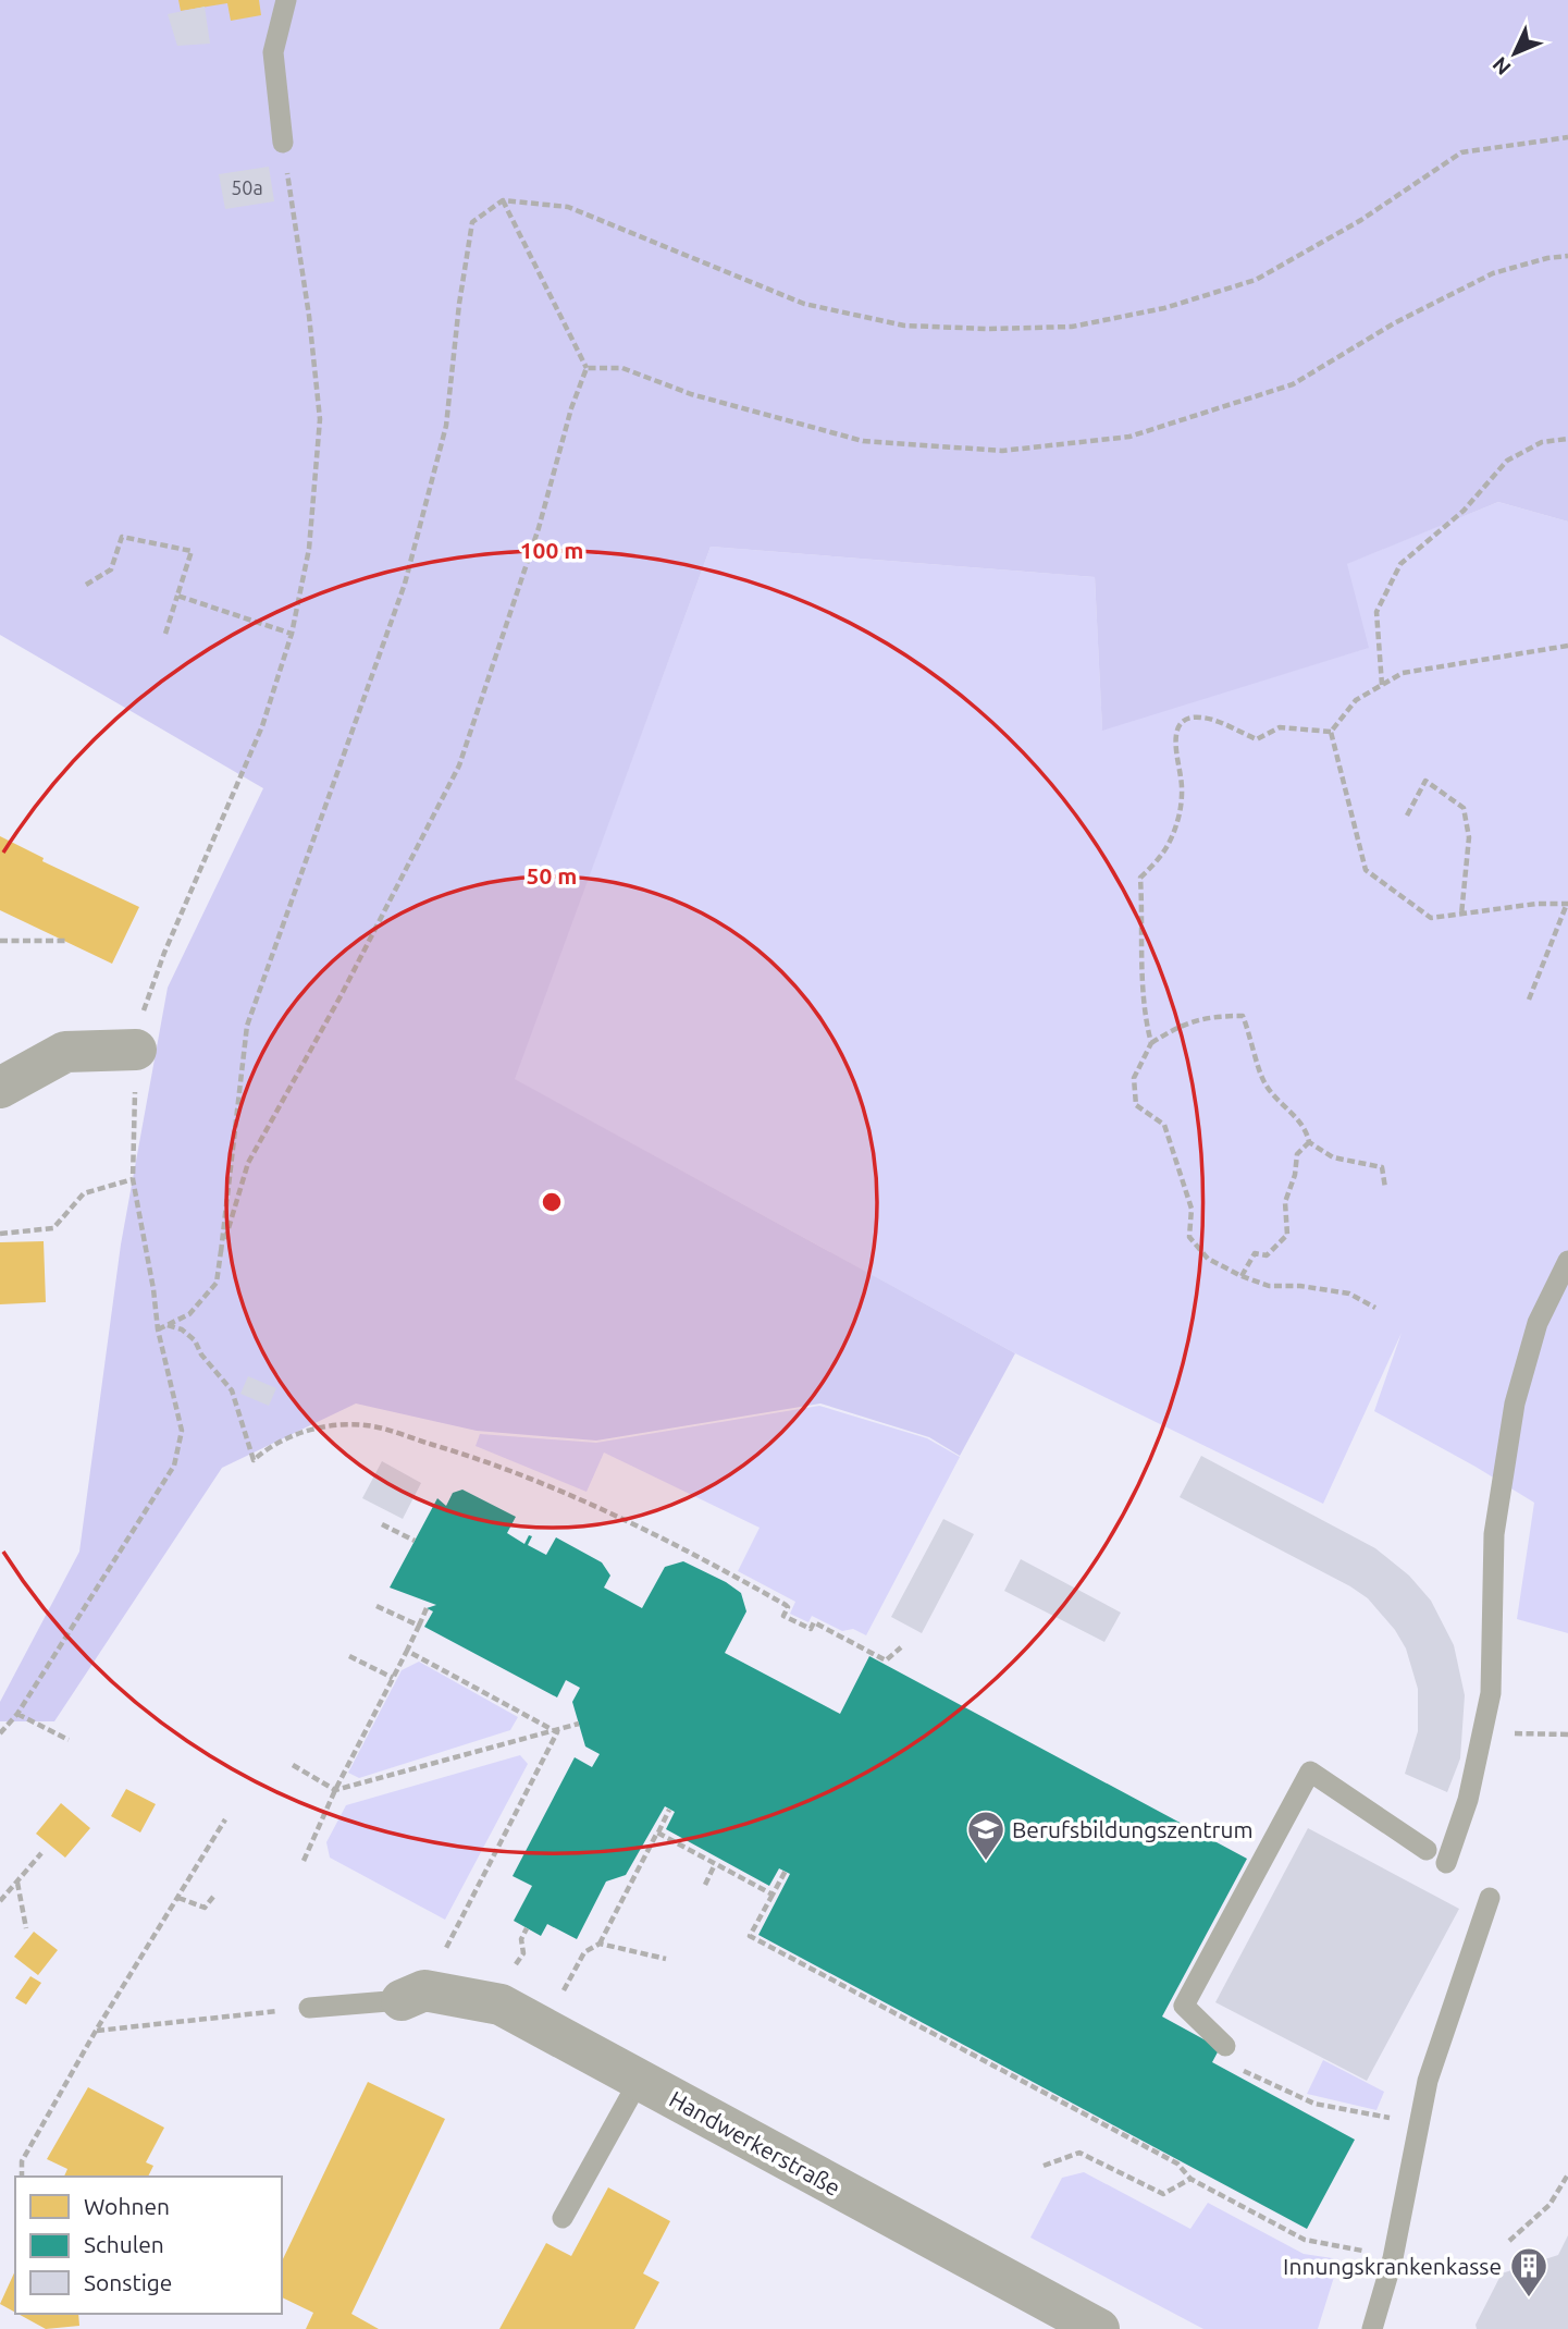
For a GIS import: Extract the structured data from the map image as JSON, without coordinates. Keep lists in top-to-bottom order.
{
  "streets": {
    "street": ["Handwerkerstraße"]
  },
  "places": {
    "school or university": ["Berufsbildungszentrum"],
    "building": ["Innungskrankenkasse"]
  },
  "house_numbers": ["50a"],
  "legend": ["Wohnen", "Schulen", "Sonstige"],
  "north": "bottom left",
  "rings": ["100 m", "50 m"]
}
